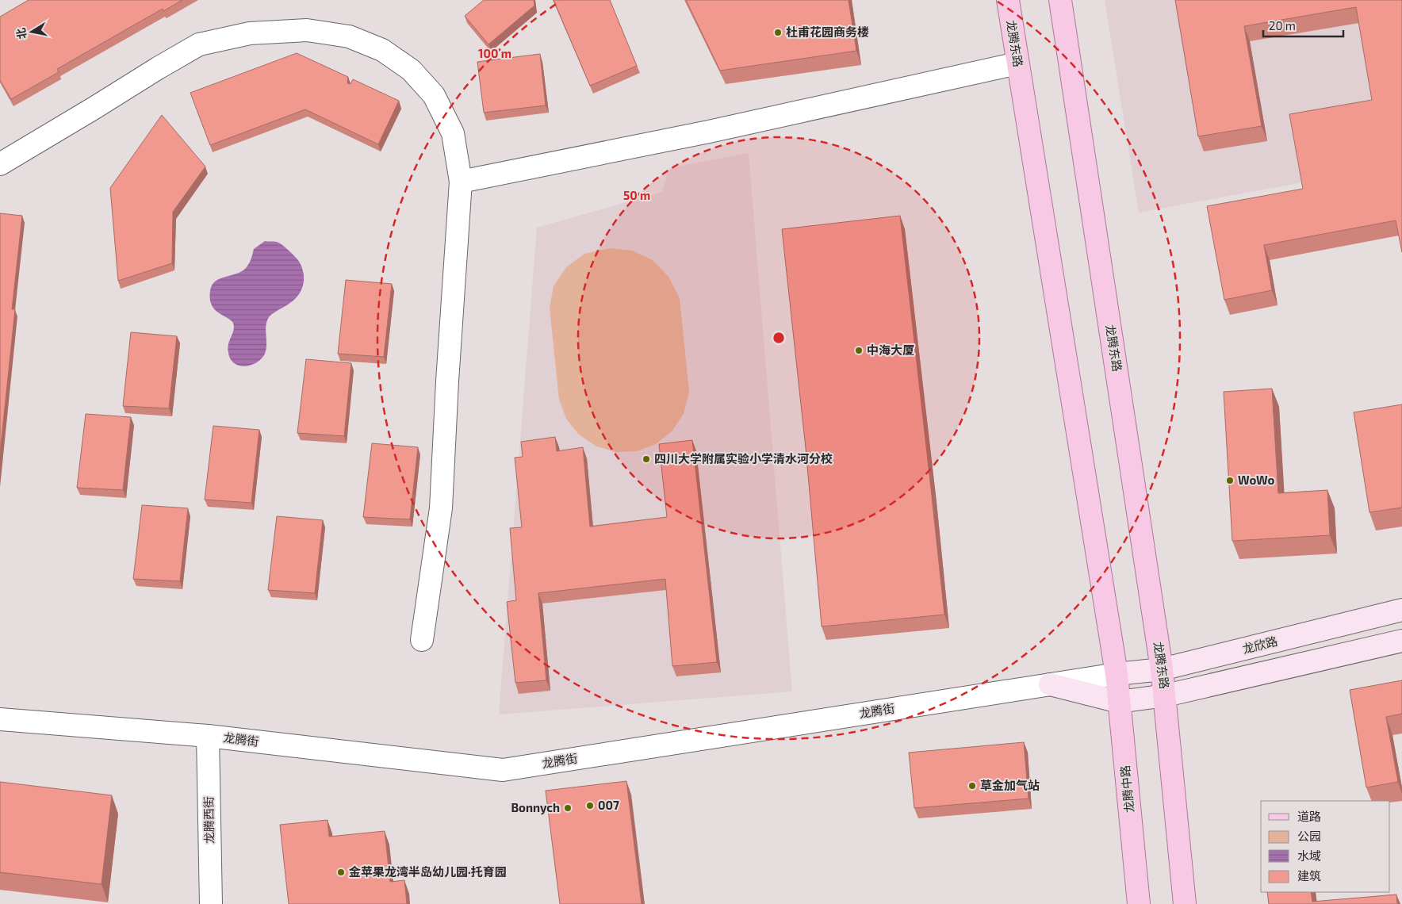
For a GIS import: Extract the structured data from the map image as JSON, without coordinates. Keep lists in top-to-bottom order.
{
  "streets": {
    "main road": ["龙腾东路", "龙腾中路"],
    "street": ["龙欣路", "龙腾街", "龙腾西街"]
  },
  "crossings": [
    ["龙腾东路", "龙欣路"],
    ["龙腾东路", "龙腾街"],
    ["龙腾东路", "龙腾中路"],
    ["龙欣路", "龙腾街"],
    ["龙欣路", "龙腾中路"],
    ["龙腾街", "龙腾中路"],
    ["龙腾街", "龙腾西街"]
  ],
  "places": [
    "杜甫花园商务楼",
    "中海大厦",
    "四川大学附属实验小学清水河分校",
    "WoWo",
    "草金加气站",
    "007",
    "Bonnych",
    "金苹果龙湾半岛幼儿园·托育园"
  ],
  "legend": [
    "道路",
    "公园",
    "水域",
    "建筑"
  ],
  "scale_bar": "20 m",
  "north": "left",
  "rings": ["100 m", "50 m"]
}
